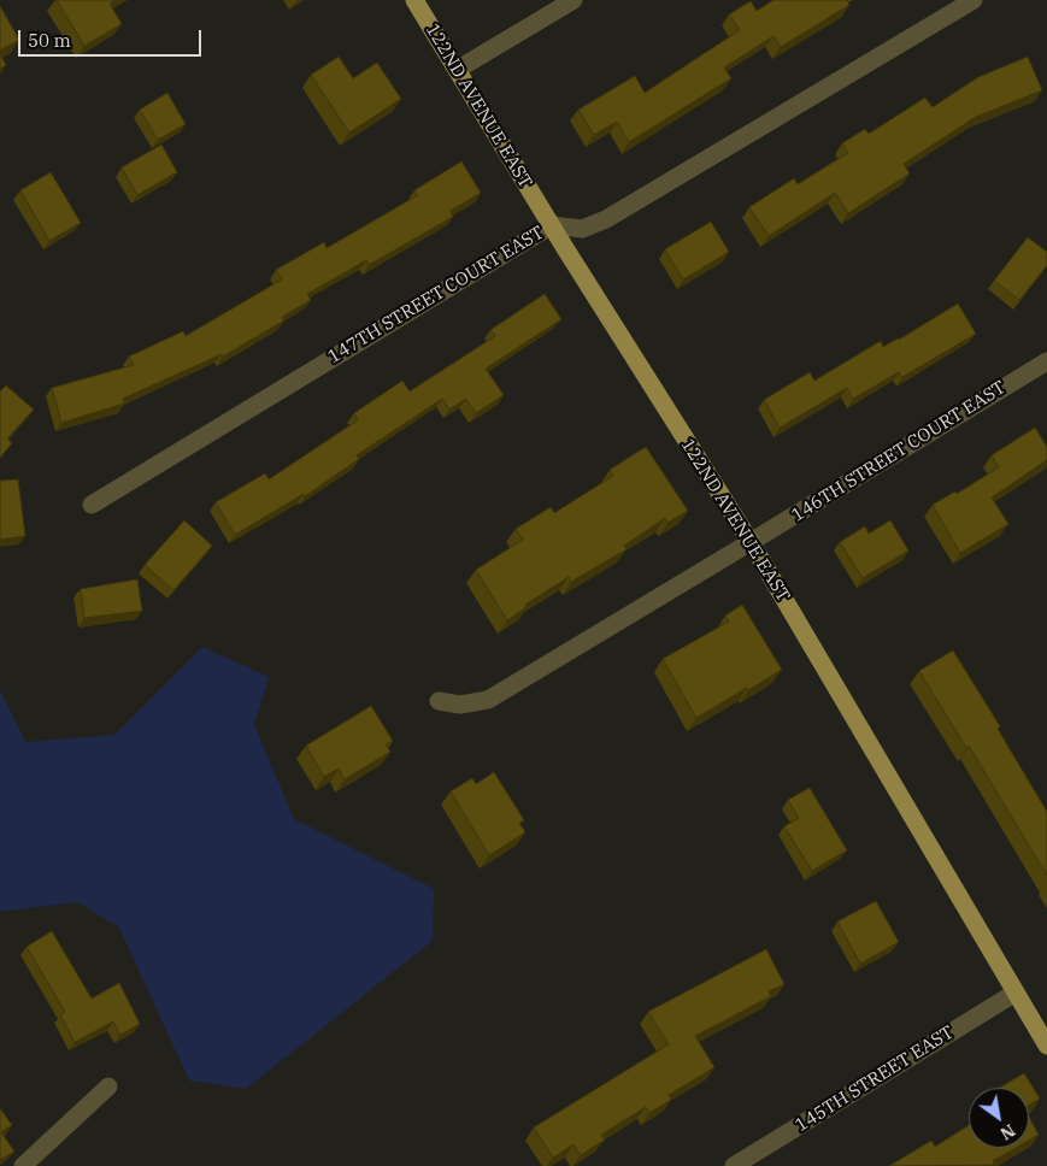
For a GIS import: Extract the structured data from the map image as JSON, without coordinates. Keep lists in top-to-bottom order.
{
  "streets": {
    "main road": ["122ND AVENUE EAST"],
    "street": ["147TH STREET COURT EAST", "146TH STREET COURT EAST", "145TH STREET EAST"]
  },
  "crossings": [
    ["122ND AVENUE EAST", "147TH STREET COURT EAST"],
    ["122ND AVENUE EAST", "146TH STREET COURT EAST"],
    ["122ND AVENUE EAST", "145TH STREET EAST"]
  ],
  "scale_bar": "50 m",
  "north": "bottom right"
}
